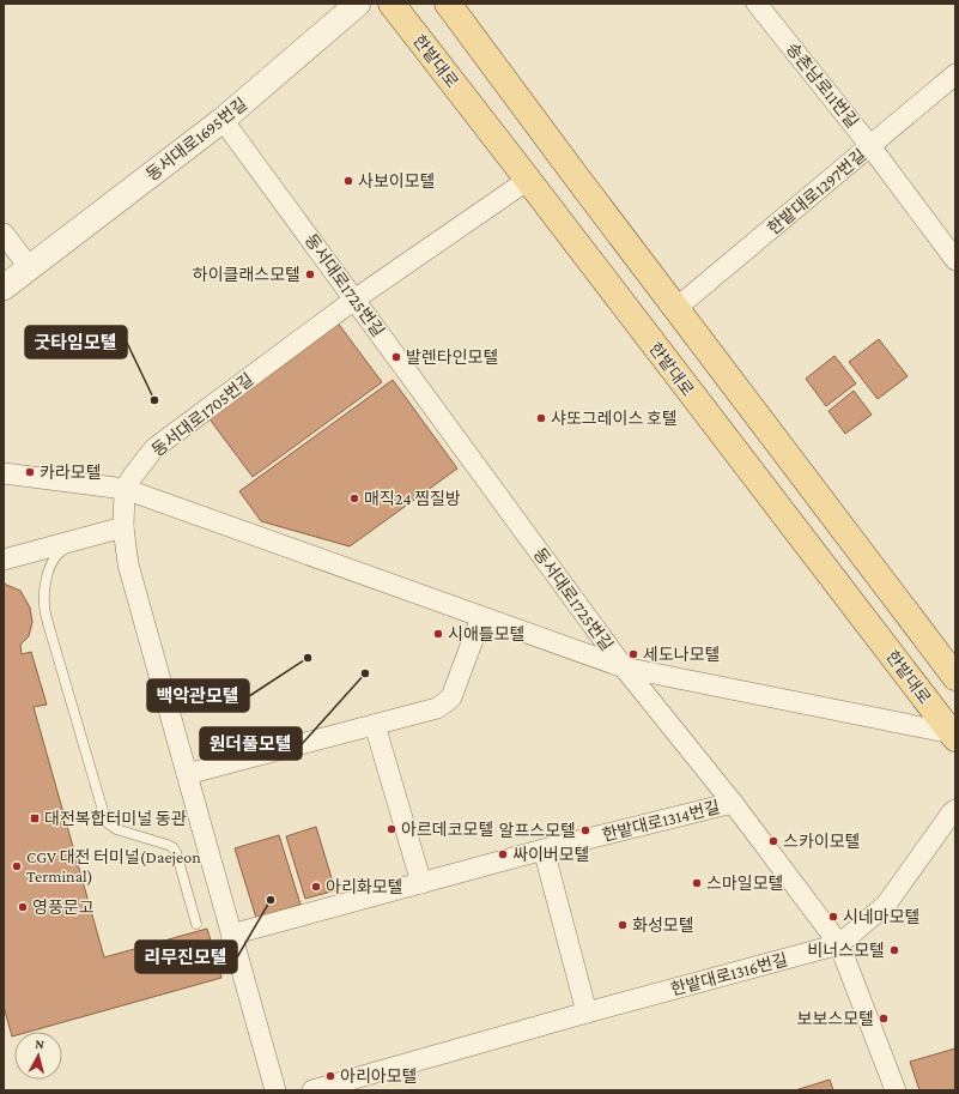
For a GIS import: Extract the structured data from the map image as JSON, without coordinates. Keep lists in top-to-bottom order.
{
  "streets": {
    "main road": ["한밭대로"],
    "street": [
      "송촌남로11번길",
      "동서대로1695번길",
      "한밭대로1297번길",
      "동서대로1725번길",
      "동서대로1705번길",
      "한밭대로1314번길",
      "한밭대로1316번길"
    ]
  },
  "crossings": [
    ["한밭대로", "동서대로1725번길"],
    ["한밭대로", "동서대로1705번길"],
    ["송촌남로11번길", "한밭대로1297번길"],
    ["동서대로1695번길", "동서대로1725번길"],
    ["동서대로1725번길", "동서대로1705번길"],
    ["동서대로1725번길", "한밭대로1314번길"],
    ["동서대로1725번길", "한밭대로1316번길"]
  ],
  "places": {
    "other": [
      "사보이모텔",
      "하이클래스모텔",
      "발렌타인모텔",
      "굿타임모텔",
      "샤또그레이스 호텔",
      "카라모텔",
      "매직24 찜질방",
      "시애틀모텔",
      "세도나모텔",
      "백악관모텔",
      "원더풀모텔",
      "아르데코모텔",
      "알프스모텔",
      "스카이모텔",
      "싸이버모텔",
      "CGV 대전 터미널(Daejeon Terminal)",
      "스마일모텔",
      "아리화모텔",
      "리무진모텔",
      "영풍문고",
      "시네마모텔",
      "화성모텔",
      "비너스모텔",
      "보보스모텔",
      "아리아모텔"
    ],
    "transit": ["대전복합터미널 동관"]
  },
  "north": "top"
}
